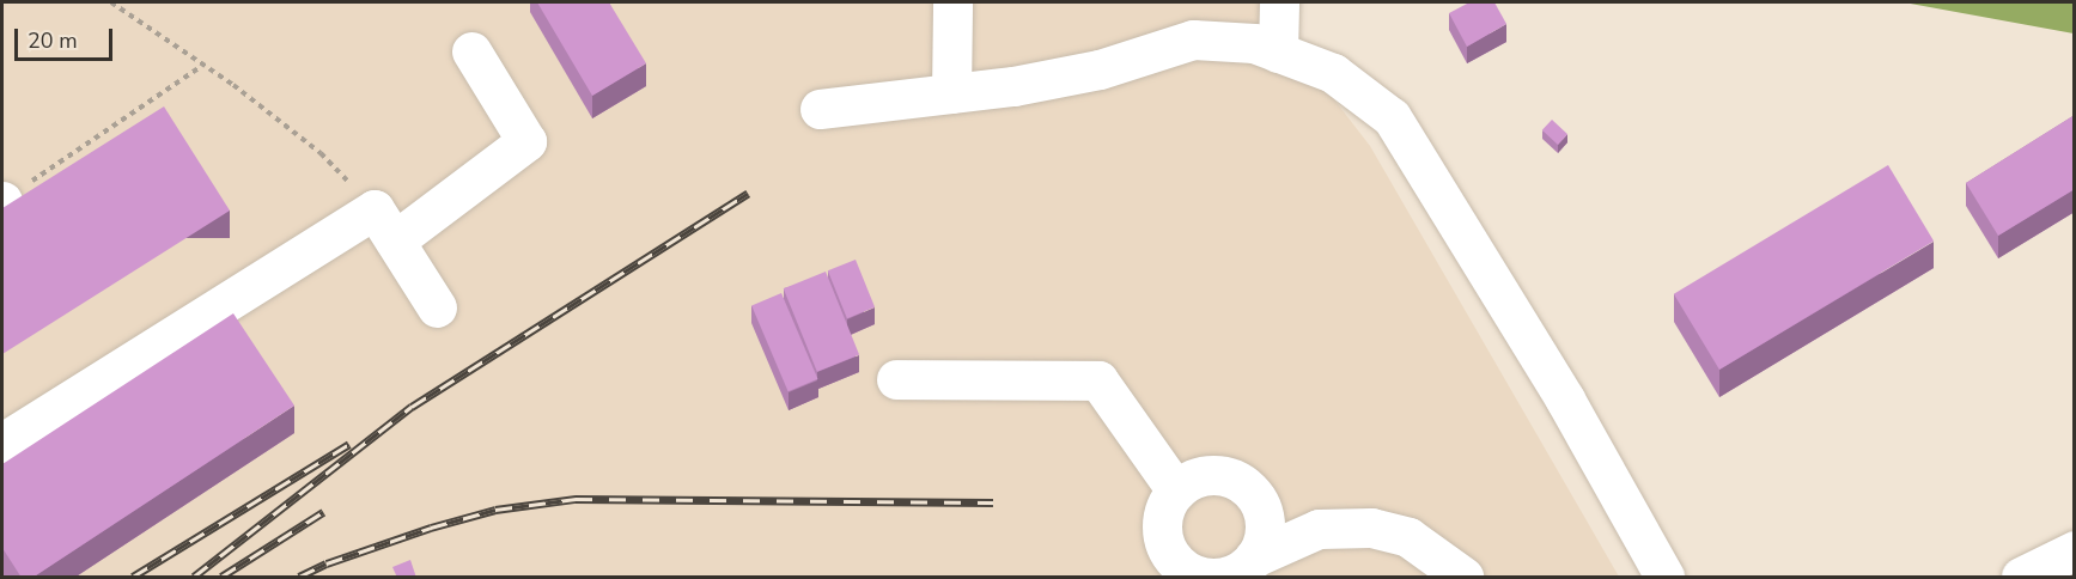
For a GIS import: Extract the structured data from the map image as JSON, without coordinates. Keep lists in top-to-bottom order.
{
  "scale_bar": "20 m"
}
